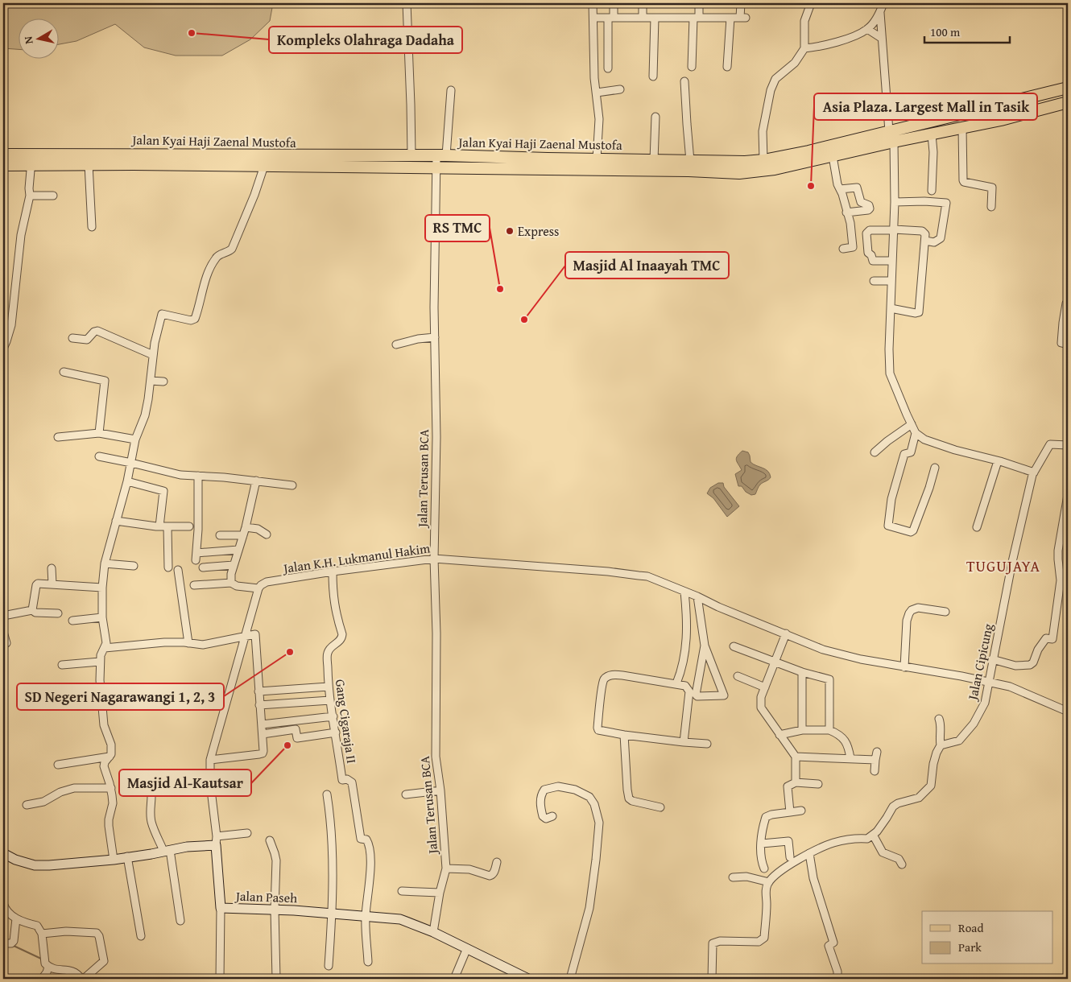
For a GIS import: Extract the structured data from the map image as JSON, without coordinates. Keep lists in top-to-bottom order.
{
  "streets": {
    "main road": ["Jalan Kyai Haji Zaenal Mustofa"],
    "street": [
      "Jalan Terusan BCA",
      "Jalan K.H. Lukmanul Hakim",
      "Jalan Cipicung",
      "Gang Cigaraja II",
      "Jalan Paseh"
    ]
  },
  "crossings": [
    ["Jalan Kyai Haji Zaenal Mustofa", "Jalan Terusan BCA"],
    ["Jalan Terusan BCA", "Jalan K.H. Lukmanul Hakim"],
    ["Jalan Terusan BCA", "Jalan Paseh"],
    ["Jalan K.H. Lukmanul Hakim", "Jalan Cipicung"],
    ["Jalan K.H. Lukmanul Hakim", "Gang Cigaraja II"],
    ["Gang Cigaraja II", "Jalan Paseh"]
  ],
  "districts": ["TUGUJAYA"],
  "places": [
    "Kompleks Olahraga Dadaha",
    "Asia Plaza. Largest Mall in Tasik",
    "Express",
    "RS TMC",
    "Masjid Al Inaayah TMC",
    "SD Negeri Nagarawangi 1, 2, 3",
    "Masjid Al-Kautsar"
  ],
  "legend": ["Road", "Park"],
  "scale_bar": "100 m",
  "north": "left"
}
